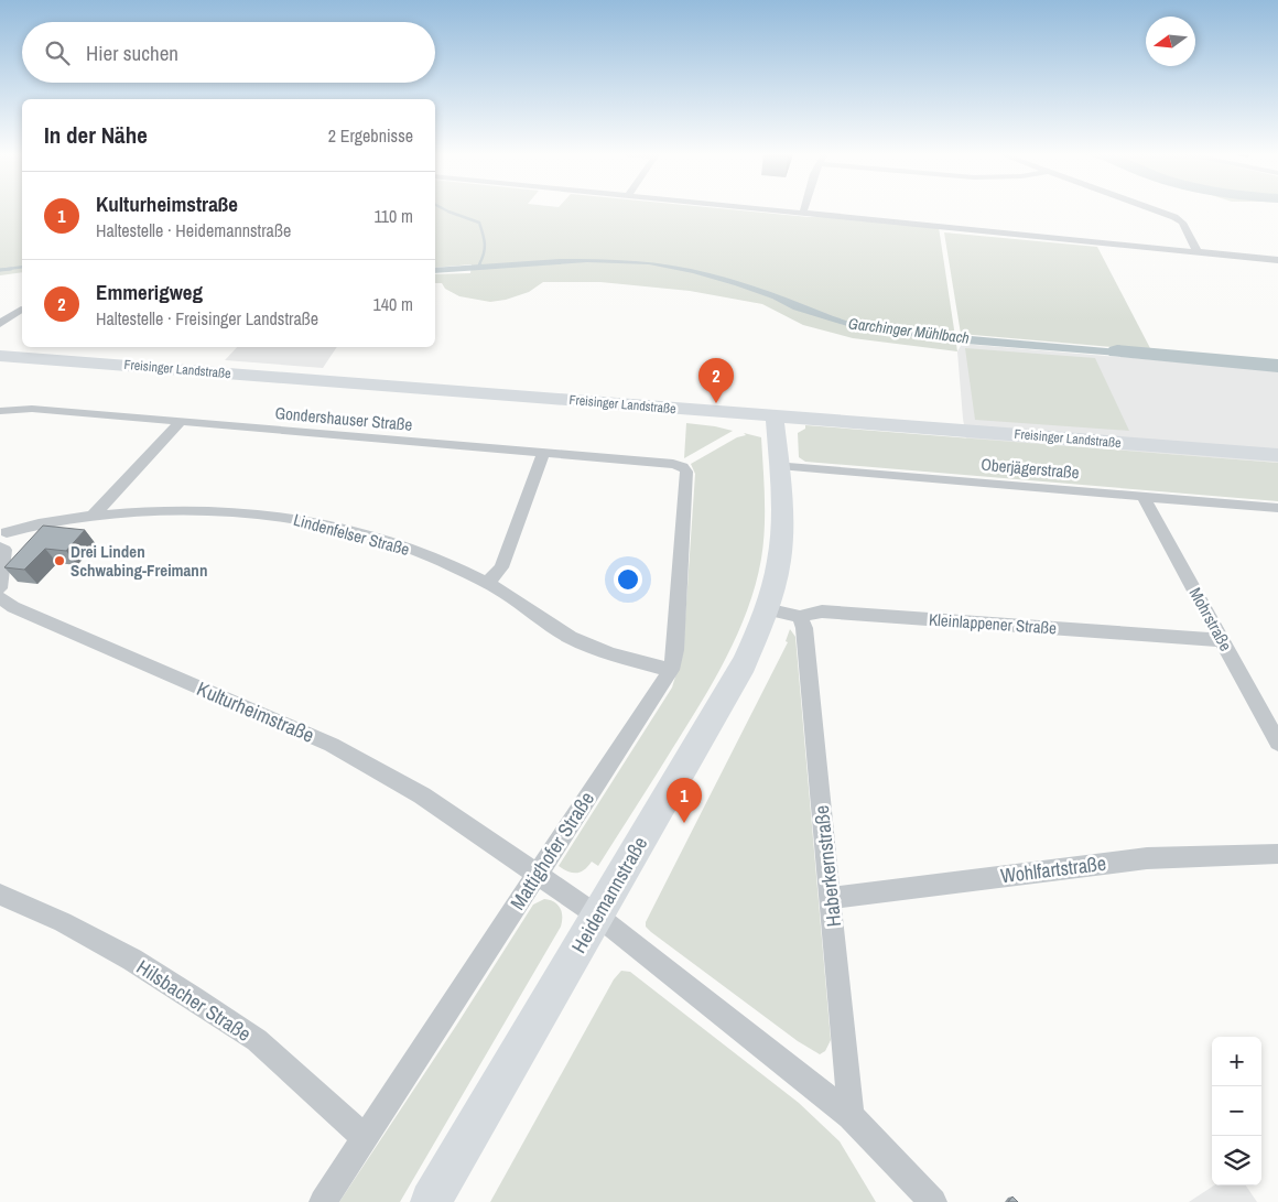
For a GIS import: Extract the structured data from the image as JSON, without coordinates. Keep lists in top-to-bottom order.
{
  "streets": {
    "main road": ["Freisinger Landstraße", "Heidemannstraße"],
    "street": [
      "Gondershauser Straße",
      "Oberjägerstraße",
      "Lindenfelser Straße",
      "Mohrstraße",
      "Kleinlappener Straße",
      "Kulturheimstraße",
      "Mattighofer Straße",
      "Haberkernstraße",
      "Wohlfartstraße",
      "Hilsbacher Straße"
    ]
  },
  "crossings": [
    ["Freisinger Landstraße", "Heidemannstraße"],
    ["Gondershauser Straße", "Mattighofer Straße"],
    ["Oberjägerstraße", "Mohrstraße"],
    ["Oberjägerstraße", "Heidemannstraße"],
    ["Lindenfelser Straße", "Mattighofer Straße"],
    ["Mohrstraße", "Kleinlappener Straße"],
    ["Kleinlappener Straße", "Haberkernstraße"],
    ["Kleinlappener Straße", "Heidemannstraße"],
    ["Kulturheimstraße", "Mattighofer Straße"],
    ["Kulturheimstraße", "Haberkernstraße"],
    ["Kulturheimstraße", "Heidemannstraße"],
    ["Mattighofer Straße", "Hilsbacher Straße"],
    ["Haberkernstraße", "Wohlfartstraße"]
  ],
  "water": ["Garchinger Mühlbach"],
  "places": ["Drei Linden Schwabing-Freimann"],
  "north": "left",
  "page": {
    "search": "Hier suchen",
    "heading": ["In der Nähe", "2 Ergebnisse"],
    "list": [
      {
        "mark": "1",
        "name": "Kulturheimstraße",
        "note": "Haltestelle · Heidemannstraße",
        "value": "110 m"
      },
      {
        "mark": "2",
        "name": "Emmerigweg",
        "note": "Haltestelle · Freisinger Landstraße",
        "value": "140 m"
      }
    ],
    "pins": ["2", "1"],
    "map_buttons": ["+", "−"]
  }
}
